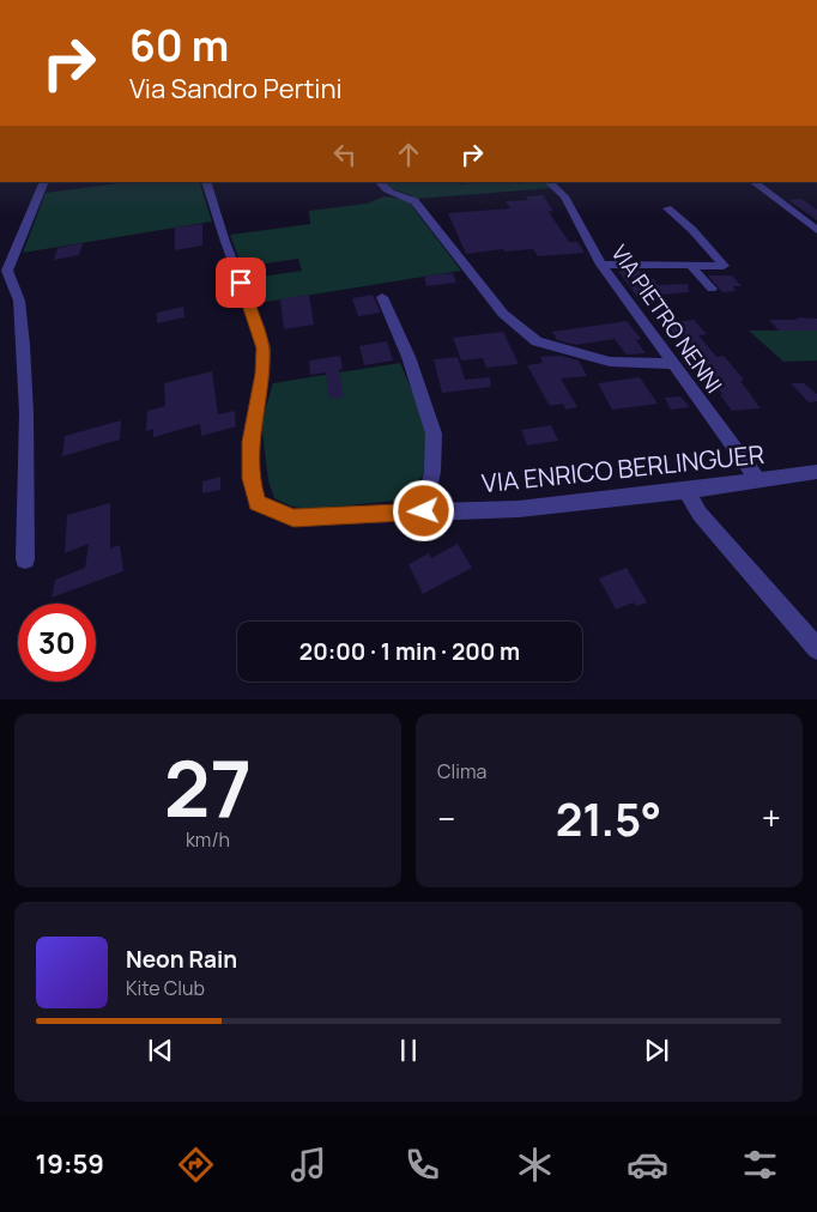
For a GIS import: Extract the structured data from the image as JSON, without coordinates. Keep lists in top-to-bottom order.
{
  "streets": {
    "street": ["VIA PIETRO NENNI", "VIA ENRICO BERLINGUER"]
  },
  "crossings": [
    ["VIA PIETRO NENNI", "VIA ENRICO BERLINGUER"]
  ],
  "page": {
    "turn": ["60 m", "Via Sandro Pertini"],
    "limit": "30",
    "trip": "20:00 · 1 min · 200 m",
    "tile": [
      ["27", "km/h"],
      "Clima"
    ],
    "heat": ["−", "21.5°", "+"],
    "song": ["Neon Rain", "Kite Club"],
    "tabs": "19:59"
  }
}
